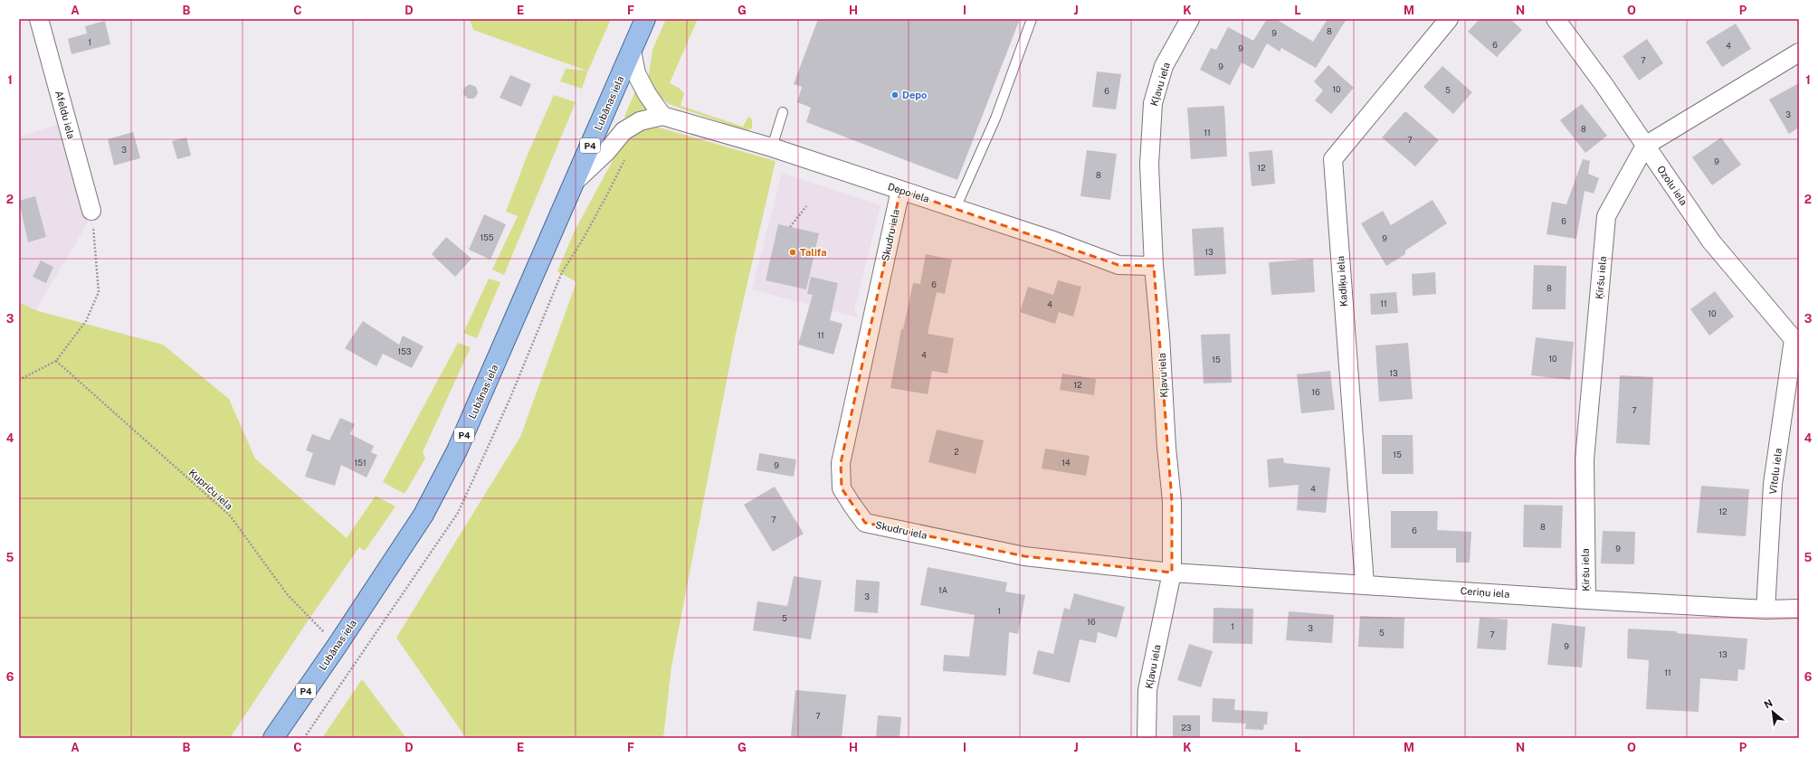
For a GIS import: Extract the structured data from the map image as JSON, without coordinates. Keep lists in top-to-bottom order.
{
  "streets": {
    "main road": ["Lubānas iela", "P4"],
    "street": [
      "Kļavu iela",
      "Afeldu iela",
      "Ozolu iela",
      "Depo iela",
      "Skudru iela",
      "Ķiršu iela",
      "Kadiķu iela",
      "Vītolu iela",
      "Ceriņu iela"
    ],
    "path": ["Kupriču iela"]
  },
  "crossings": [
    ["Kļavu iela", "Depo iela"],
    ["Kļavu iela", "Skudru iela"],
    ["Kļavu iela", "Ceriņu iela"],
    ["Lubānas iela", "Depo iela"],
    ["Lubānas iela", "Kupriču iela"],
    ["Ozolu iela", "Ķiršu iela"],
    ["Ozolu iela", "Vītolu iela"],
    ["Depo iela", "Skudru iela"],
    ["Skudru iela", "Ceriņu iela"],
    ["Ķiršu iela", "Ceriņu iela"],
    ["Kadiķu iela", "Ceriņu iela"],
    ["Vītolu iela", "Ceriņu iela"]
  ],
  "places": ["Depo", "Talifa"],
  "house_numbers": [
    "8",
    "9",
    "1",
    "6",
    "4",
    "9",
    "7",
    "9",
    "10",
    "5",
    "6",
    "3",
    "8",
    "11",
    "7",
    "3",
    "9",
    "12",
    "8",
    "6",
    "155",
    "9",
    "13",
    "6",
    "8",
    "11",
    "4",
    "10",
    "11",
    "153",
    "4",
    "10",
    "15",
    "13",
    "12",
    "16",
    "7",
    "2",
    "15",
    "151",
    "14",
    "9",
    "4",
    "12",
    "7",
    "8",
    "6",
    "9",
    "1A",
    "3",
    "1",
    "5",
    "16",
    "1",
    "3",
    "5",
    "7",
    "9",
    "13",
    "11",
    "7",
    "23"
  ],
  "north": "top left",
  "grid": {
    "columns": [
      "A",
      "B",
      "C",
      "D",
      "E",
      "F",
      "G",
      "H",
      "I",
      "J",
      "K",
      "L",
      "M",
      "N",
      "O",
      "P"
    ],
    "rows": [
      "1",
      "2",
      "3",
      "4",
      "5",
      "6"
    ]
  }
}
